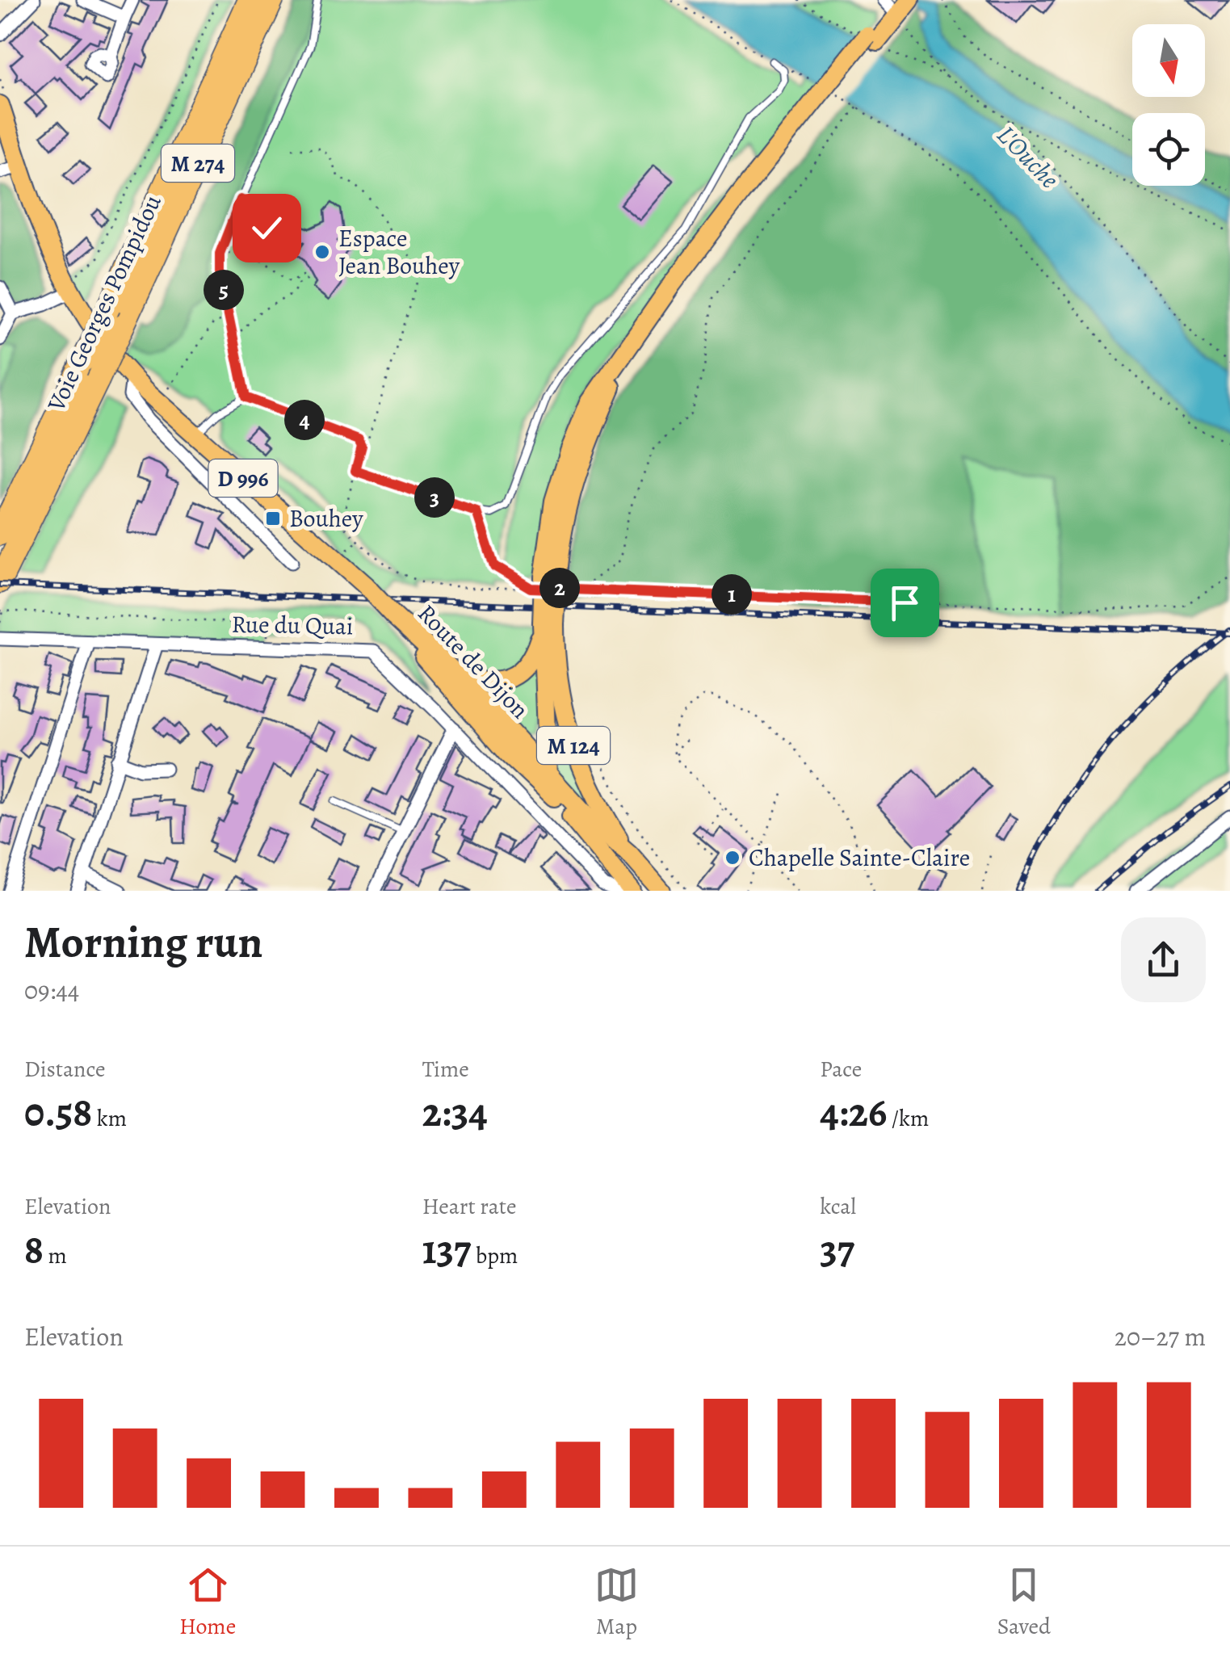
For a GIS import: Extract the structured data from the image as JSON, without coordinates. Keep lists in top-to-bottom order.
{
  "streets": {
    "highway": ["M 274", "Voie Georges Pompidou"],
    "main road": ["D 996", "Route de Dijon", "M 124"],
    "street": ["Rue du Quai"]
  },
  "crossings": [
    ["Rue du Quai", "Route de Dijon"],
    ["Route de Dijon", "M 124"]
  ],
  "water": ["L'Ouche"],
  "places": {
    "other": ["Espace Jean Bouhey", "Chapelle Sainte-Claire"],
    "transit": ["Bouhey"]
  },
  "north": "bottom",
  "page": {
    "pins": [
      "5",
      "4",
      "3",
      "2",
      "1"
    ],
    "heading": ["Morning run", "09:44"],
    "stats": [
      ["Distance", "0.58 km"],
      ["Time", "2:34"],
      ["Pace", "4:26 /km"],
      ["Elevation", "8 m"],
      ["Heart rate", "137 bpm"],
      ["kcal", "37"]
    ],
    "chart": ["Elevation", "20–27 m"],
    "tabs": ["Home", "Map", "Saved"]
  }
}
